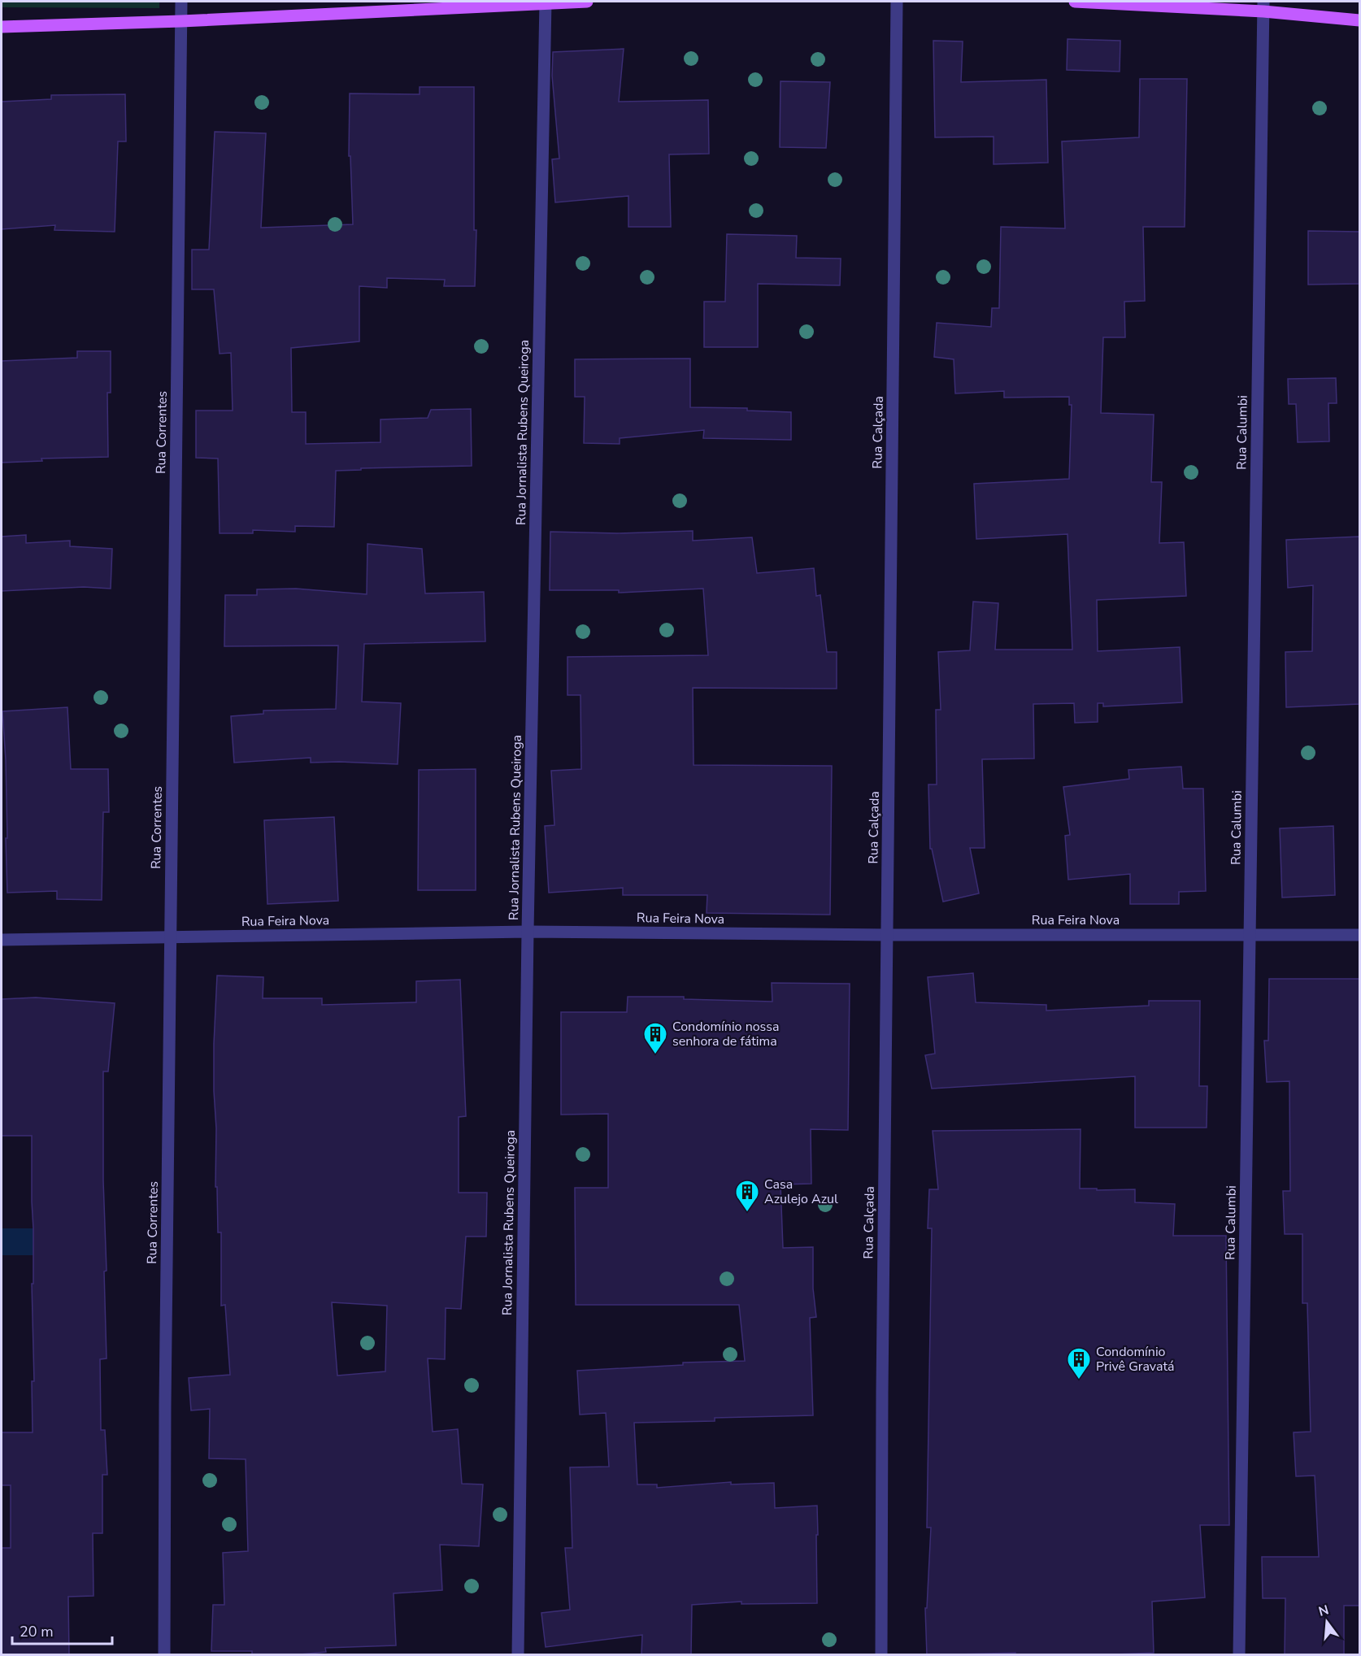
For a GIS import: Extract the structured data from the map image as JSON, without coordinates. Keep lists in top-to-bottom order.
{
  "streets": {
    "street": [
      "Rua Correntes",
      "Rua Jornalista Rubens Queiroga",
      "Rua Calçada",
      "Rua Calumbi",
      "Rua Feira Nova"
    ]
  },
  "crossings": [
    ["Rua Correntes", "Rua Feira Nova"],
    ["Rua Jornalista Rubens Queiroga", "Rua Feira Nova"],
    ["Rua Calçada", "Rua Feira Nova"],
    ["Rua Calumbi", "Rua Feira Nova"]
  ],
  "places": {
    "building": ["Condomínio nossa senhora de fátima", "Casa Azulejo Azul", "Condomínio Privê Gravatá"]
  },
  "scale_bar": "20 m",
  "north": "top"
}
